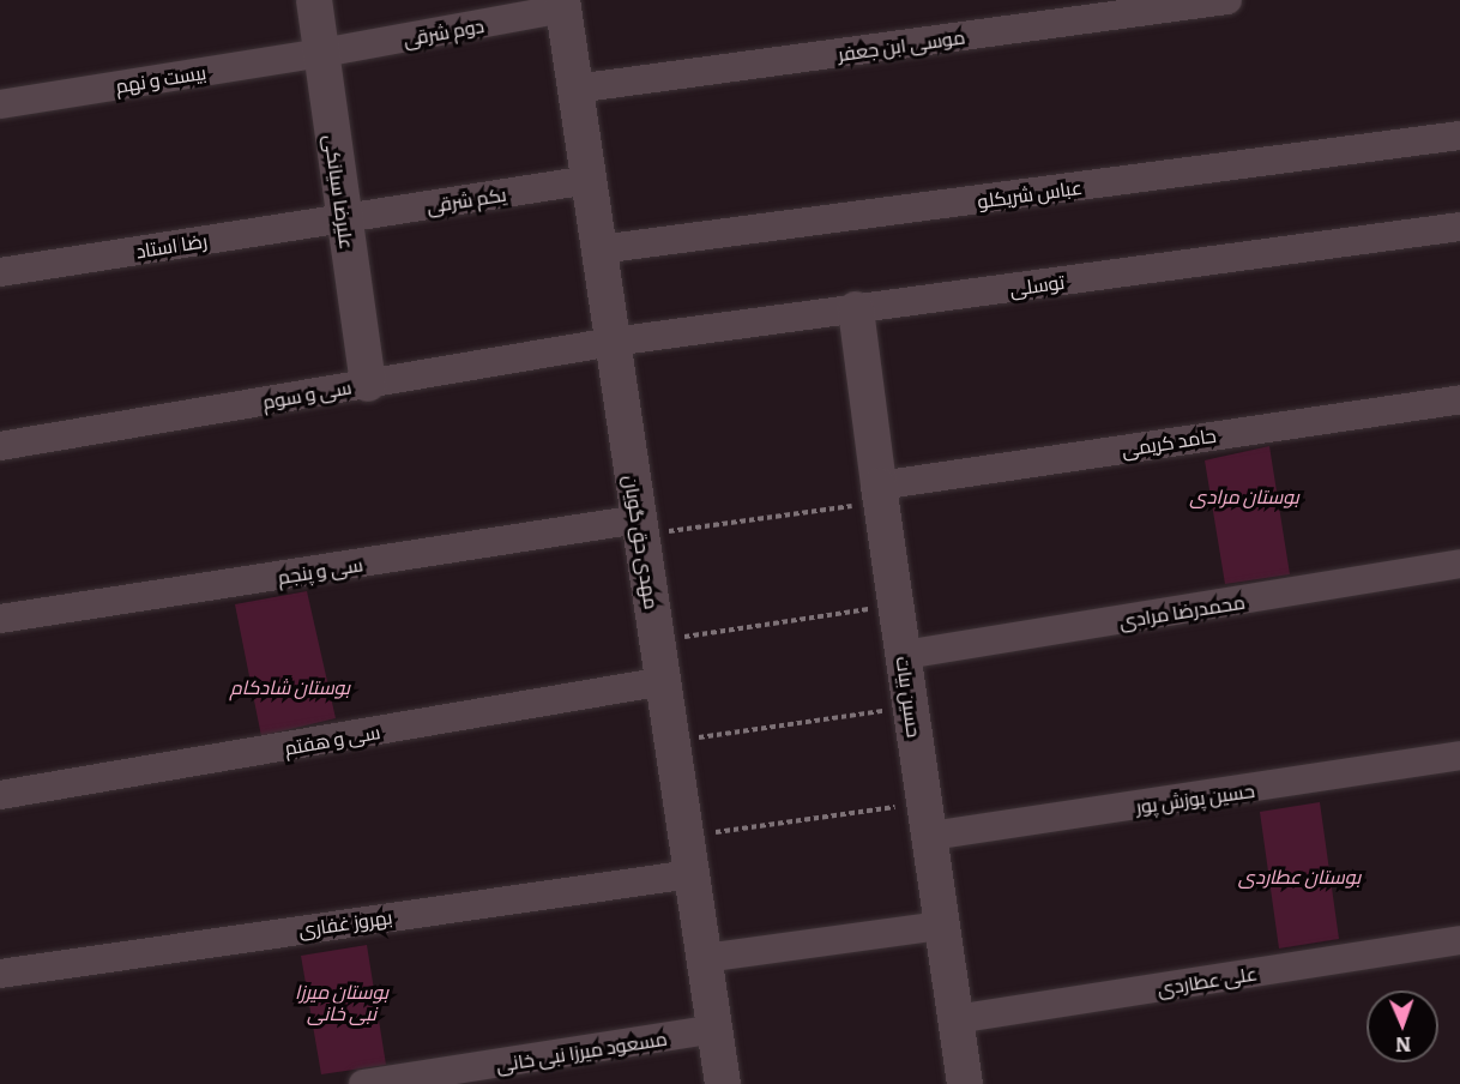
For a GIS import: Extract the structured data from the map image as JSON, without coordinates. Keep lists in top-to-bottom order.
{
  "streets": {
    "street": [
      "دوم شرقی",
      "موسی ابن جعفر",
      "بیست و نهم",
      "علیرضا سیانکی",
      "عباس شریکلو",
      "یکم شرقی",
      "رضا استاد",
      "توسلی",
      "سی و سوم",
      "حامد کریمی",
      "مهدی حق گویان",
      "سی و پنجم",
      "محمدرضا مرادی",
      "حسین بیات",
      "سی و هفتم",
      "حسین پوزش پور",
      "بهروز غفاری",
      "علی عطاردی",
      "مسعود میرزا نبی خانی"
    ]
  },
  "crossings": [
    ["دوم شرقی", "بیست و نهم"],
    ["دوم شرقی", "علیرضا سیانکی"],
    ["دوم شرقی", "مهدی حق گویان"],
    ["موسی ابن جعفر", "مهدی حق گویان"],
    ["بیست و نهم", "علیرضا سیانکی"],
    ["علیرضا سیانکی", "یکم شرقی"],
    ["علیرضا سیانکی", "رضا استاد"],
    ["علیرضا سیانکی", "سی و سوم"],
    ["عباس شریکلو", "مهدی حق گویان"],
    ["یکم شرقی", "رضا استاد"],
    ["یکم شرقی", "مهدی حق گویان"],
    ["توسلی", "سی و سوم"],
    ["توسلی", "مهدی حق گویان"],
    ["توسلی", "حسین بیات"],
    ["سی و سوم", "مهدی حق گویان"],
    ["حامد کریمی", "حسین بیات"],
    ["مهدی حق گویان", "سی و پنجم"],
    ["مهدی حق گویان", "سی و هفتم"],
    ["مهدی حق گویان", "بهروز غفاری"],
    ["مهدی حق گویان", "مسعود میرزا نبی خانی"],
    ["محمدرضا مرادی", "حسین بیات"],
    ["حسین بیات", "حسین پوزش پور"],
    ["حسین بیات", "علی عطاردی"]
  ],
  "parks": [
    "بوستان مرادی",
    "بوستان شادکام",
    "بوستان عطاردی",
    "بوستان میرزا نبی خانی"
  ],
  "north": "bottom"
}
